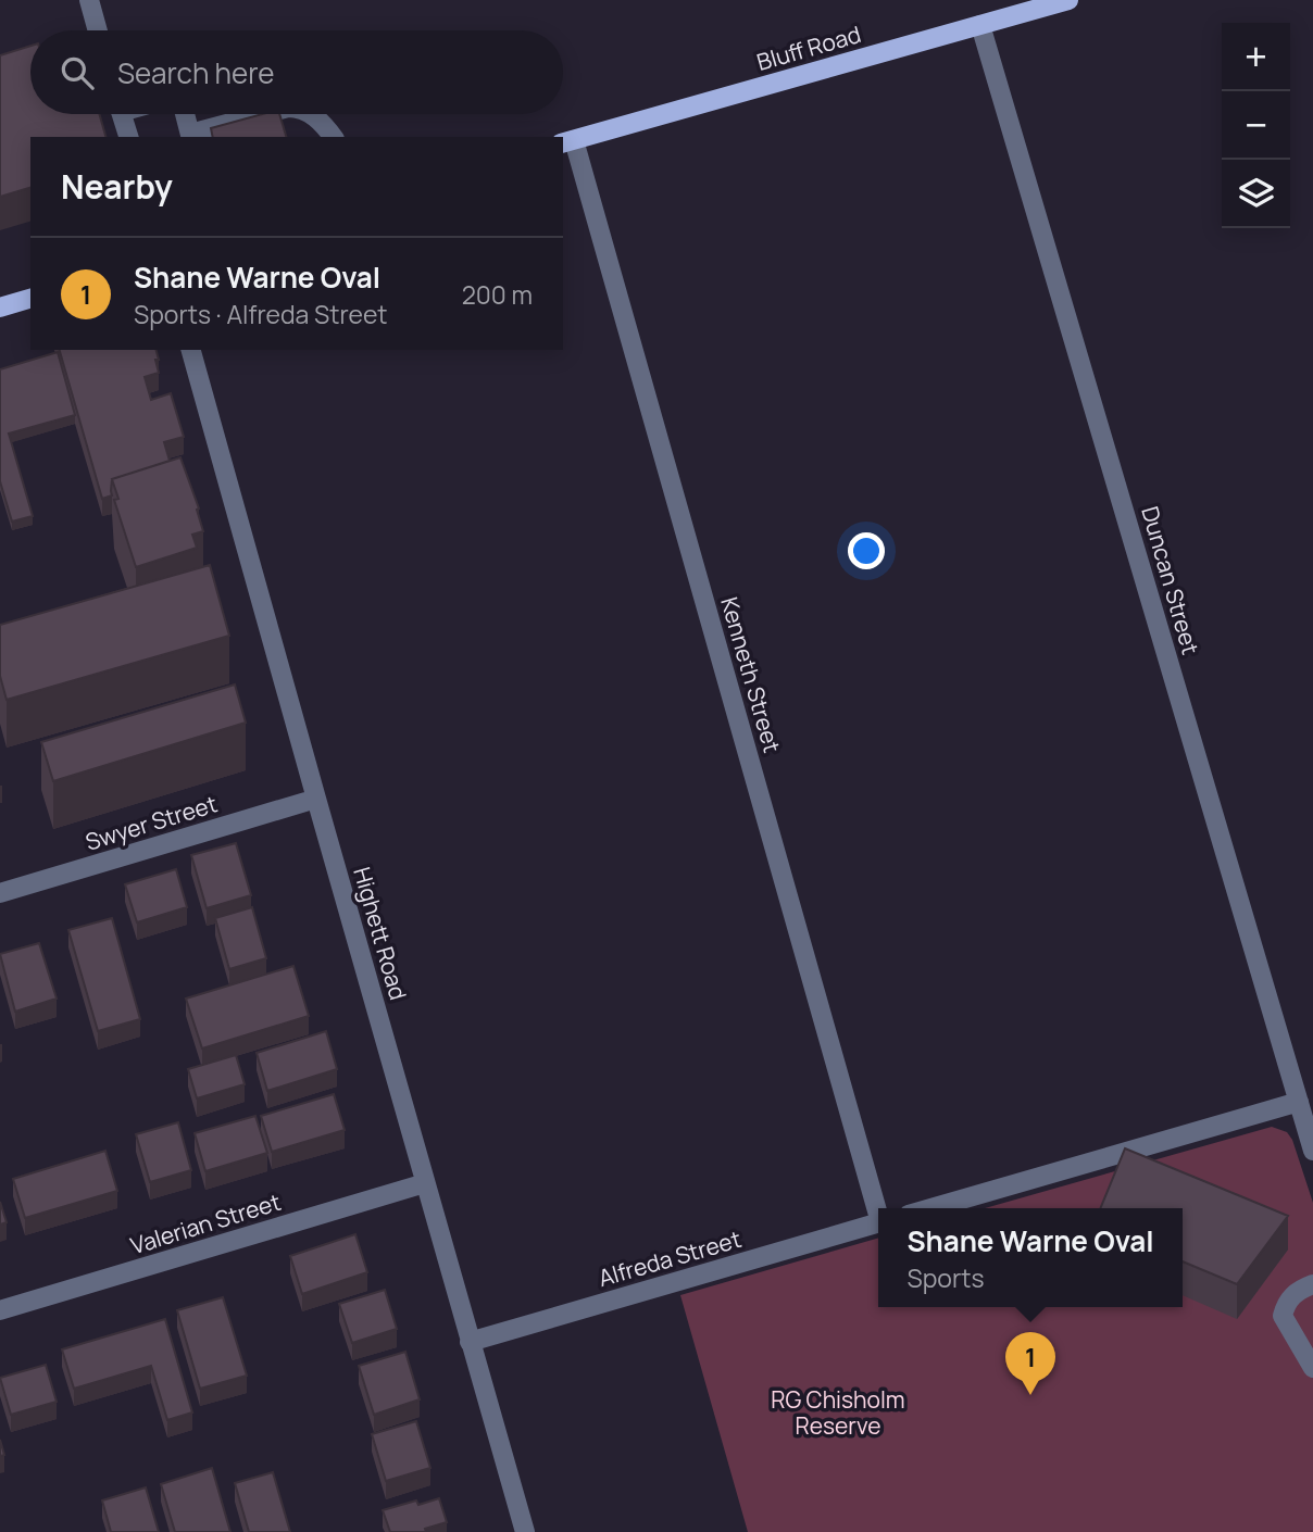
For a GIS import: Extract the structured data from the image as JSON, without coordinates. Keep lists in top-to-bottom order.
{
  "streets": {
    "main road": ["Bluff Road"],
    "street": [
      "Duncan Street",
      "Kenneth Street",
      "Swyer Street",
      "Highett Road",
      "Valerian Street",
      "Alfreda Street"
    ]
  },
  "crossings": [
    ["Bluff Road", "Duncan Street"],
    ["Bluff Road", "Kenneth Street"],
    ["Swyer Street", "Highett Road"],
    ["Highett Road", "Valerian Street"],
    ["Highett Road", "Alfreda Street"]
  ],
  "parks": ["RG Chisholm Reserve"],
  "page": {
    "map_buttons": ["+", "−"],
    "search": "Search here",
    "heading": "Nearby",
    "list": [
      {
        "mark": "1",
        "name": "Shane Warne Oval",
        "note": "Sports · Alfreda Street",
        "value": "200 m"
      }
    ],
    "popup": ["Shane Warne Oval", "Sports"],
    "pins": "1"
  }
}
